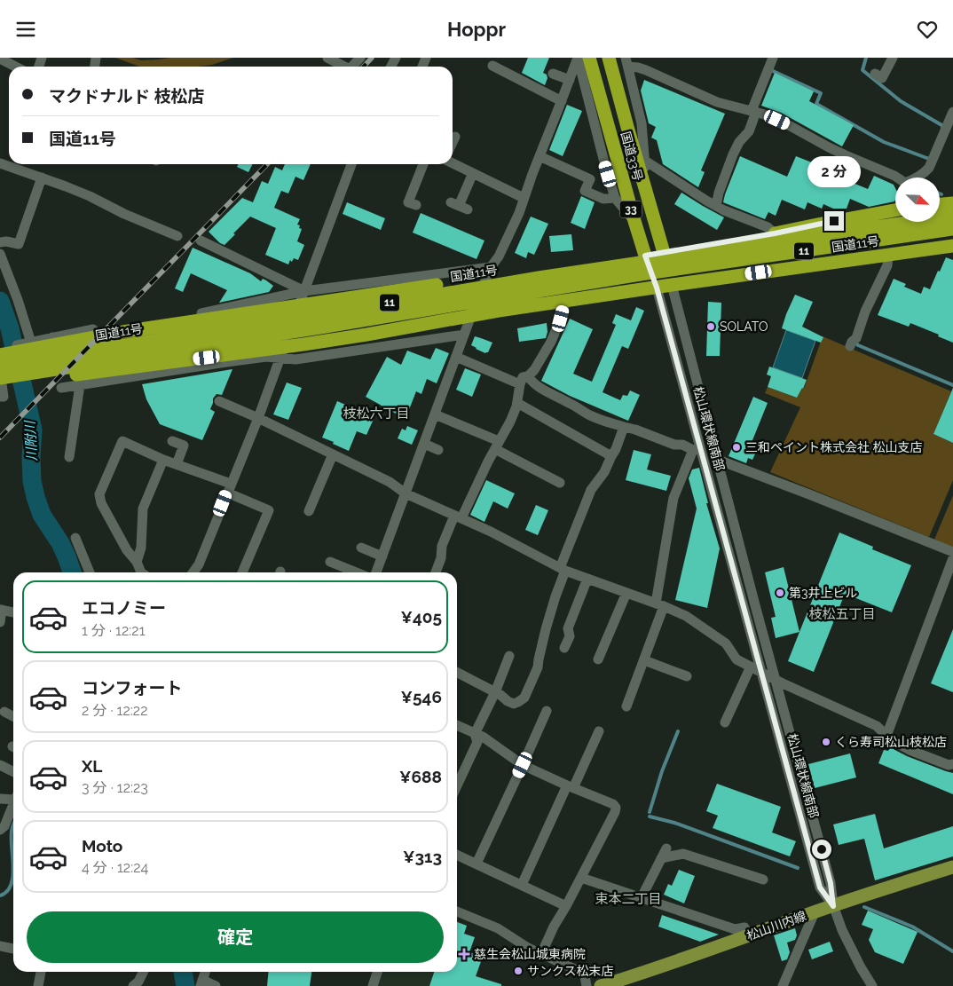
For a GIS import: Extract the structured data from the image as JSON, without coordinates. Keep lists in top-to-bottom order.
{
  "streets": {
    "highway": [
      "国道33号",
      "33",
      "国道11号",
      "11"
    ],
    "main road": ["松山川内線"],
    "street": ["松山環状線南部"]
  },
  "crossings": [
    ["国道33号", "国道11号"],
    ["国道33号", "11"],
    ["国道33号", "松山環状線南部"],
    ["国道11号", "11"],
    ["国道11号", "松山環状線南部"],
    ["11", "松山環状線南部"],
    ["松山環状線南部", "松山川内線"]
  ],
  "districts": ["枝松六丁目", "枝松五丁目", "束本二丁目"],
  "water": ["川附川"],
  "places": {
    "other": [
      "SOLATO",
      "三和ペイント株式会社 松山支店",
      "第3井上ビル",
      "くら寿司松山枝松店",
      "サンクス松末店"
    ],
    "health": ["慈生会松山城東病院"]
  },
  "north": "bottom right",
  "page": {
    "header": "Hoppr",
    "banner": ["マクドナルド 枝松店", "国道11号"],
    "bubble": "2 分",
    "list": [
      {
        "name": "エコノミー",
        "note": "1 分 · 12:21",
        "value": "¥405"
      },
      {
        "name": "コンフォート",
        "note": "2 分 · 12:22",
        "value": "¥546"
      },
      {
        "name": "XL",
        "note": "3 分 · 12:23",
        "value": "¥688"
      },
      {
        "name": "Moto",
        "note": "4 分 · 12:24",
        "value": "¥313"
      }
    ],
    "buttons": "確定"
  }
}
